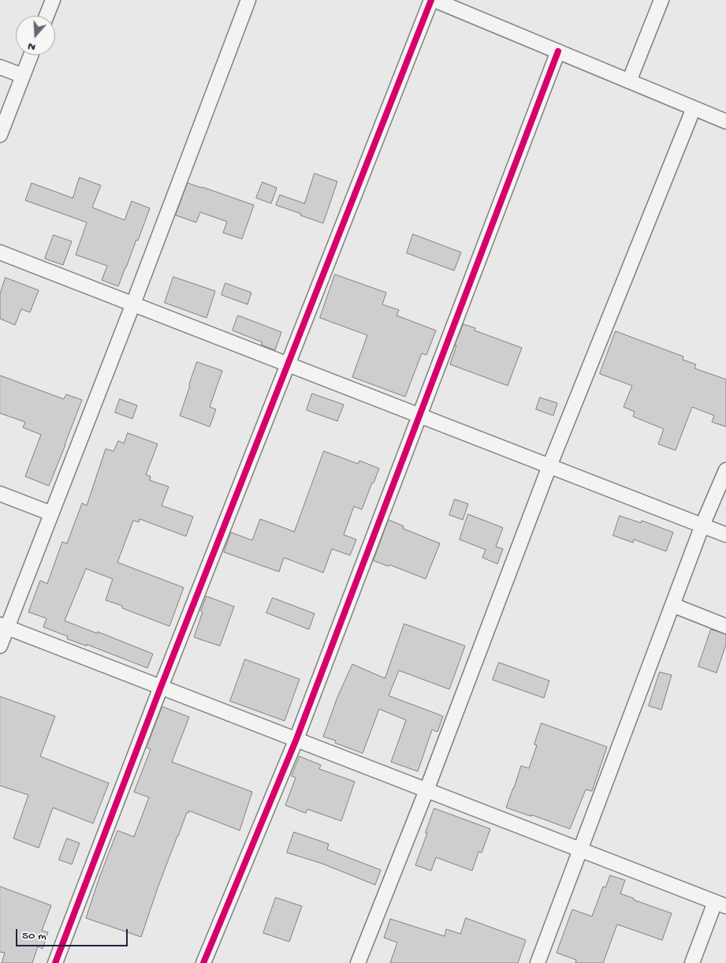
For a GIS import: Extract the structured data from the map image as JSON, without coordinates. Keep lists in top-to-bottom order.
{
  "scale_bar": "50 m",
  "north": "bottom"
}
